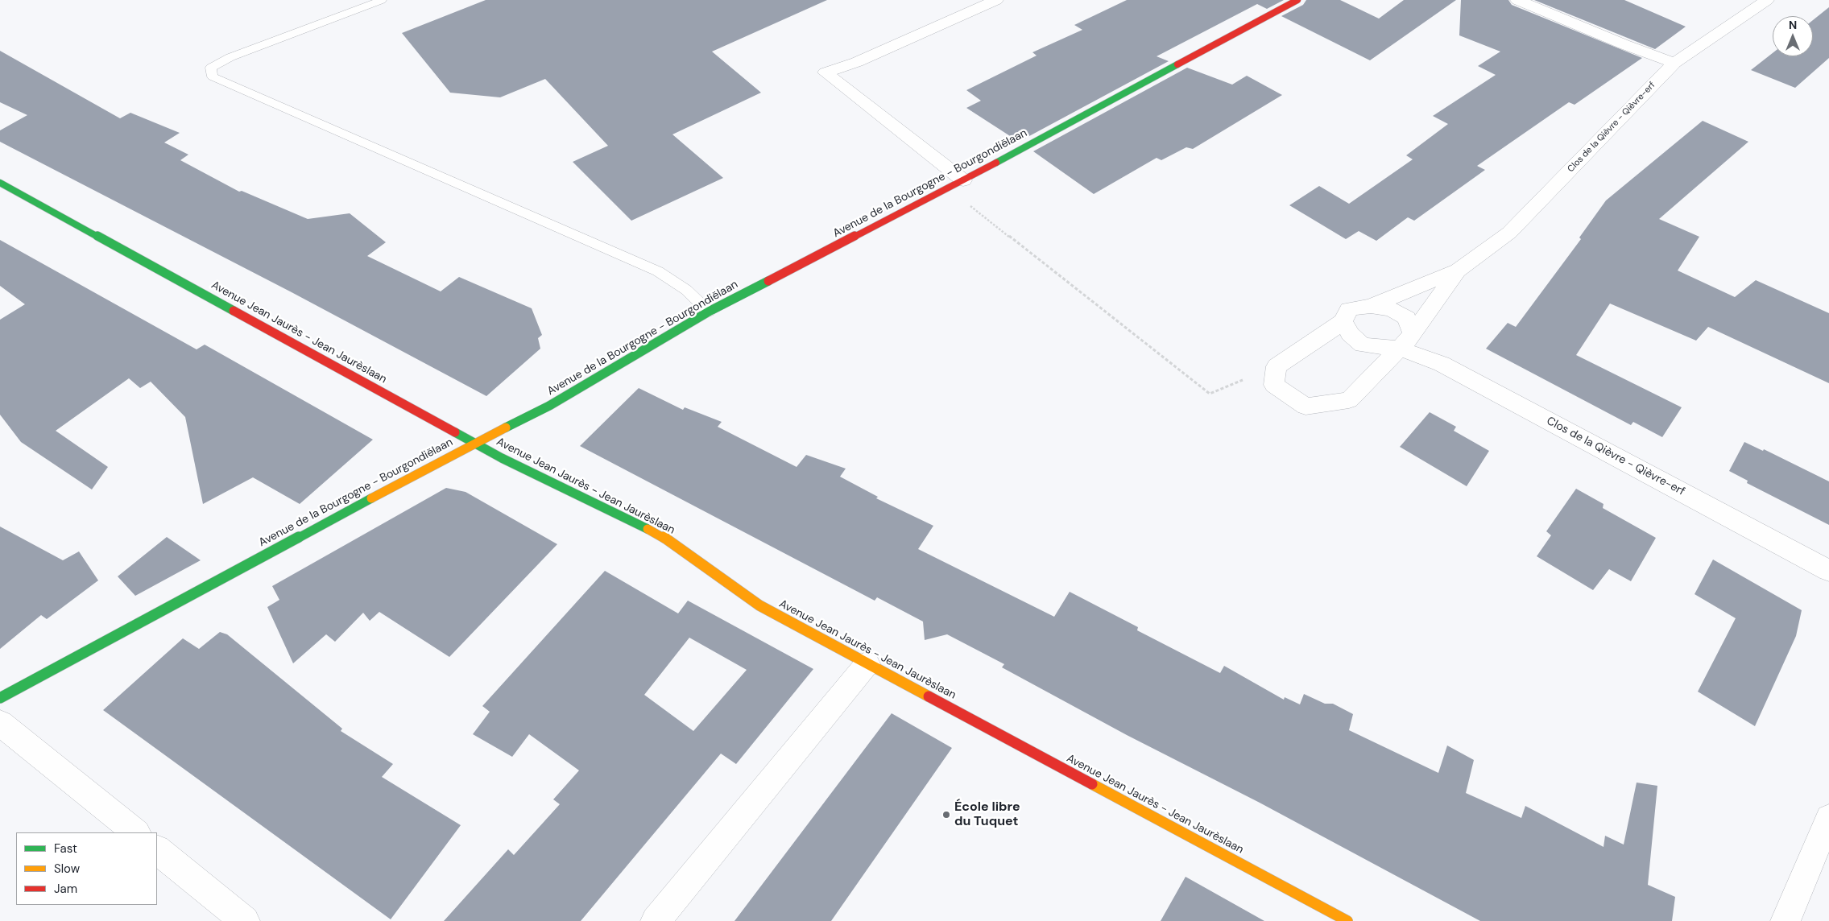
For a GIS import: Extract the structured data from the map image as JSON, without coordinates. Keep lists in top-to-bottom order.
{
  "streets": {
    "street": ["Clos de la Qièvre - Qièvre-erf", "Avenue de la Bourgogne - Bourgondiëlaan", "Avenue Jean Jaurès - Jean Jaurèslaan"]
  },
  "crossings": [
    ["Avenue de la Bourgogne - Bourgondiëlaan", "Avenue Jean Jaurès - Jean Jaurèslaan"]
  ],
  "places": ["École libre du Tuquet"],
  "legend": ["Fast", "Slow", "Jam"],
  "north": "top"
}
